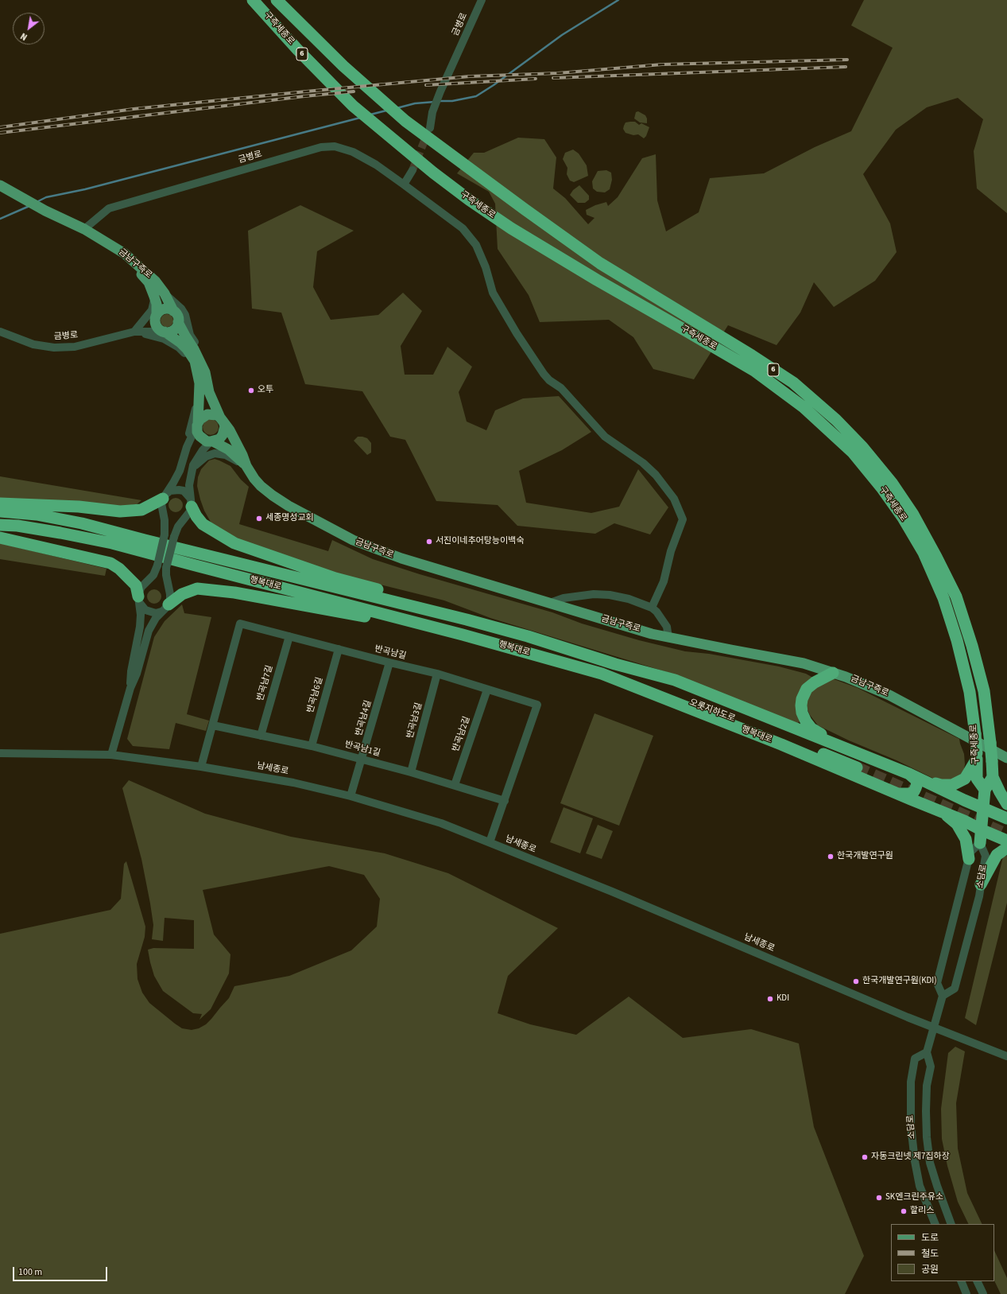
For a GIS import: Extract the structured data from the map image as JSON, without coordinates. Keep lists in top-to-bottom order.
{
  "streets": {
    "highway": [
      "구즉세종로",
      "6",
      "행복대로",
      "오롯지하도로",
      "소담로"
    ],
    "main road": ["금남구즉로"],
    "street": [
      "금병로",
      "반곡남길",
      "반곡남7길",
      "반곡남6길",
      "반곡남4길",
      "반곡남3길",
      "반곡남2길",
      "반곡남1길",
      "남세종로"
    ]
  },
  "crossings": [
    ["금병로", "금남구즉로"],
    ["행복대로", "오롯지하도로"],
    ["행복대로", "소담로"],
    ["반곡남길", "반곡남7길"],
    ["반곡남길", "반곡남6길"],
    ["반곡남길", "반곡남4길"],
    ["반곡남길", "반곡남3길"],
    ["반곡남길", "반곡남2길"],
    ["반곡남길", "반곡남1길"],
    ["반곡남길", "남세종로"],
    ["반곡남7길", "반곡남1길"],
    ["반곡남6길", "반곡남1길"],
    ["반곡남4길", "반곡남1길"],
    ["반곡남4길", "남세종로"],
    ["반곡남3길", "반곡남1길"],
    ["반곡남2길", "반곡남1길"],
    ["남세종로", "소담로"]
  ],
  "places": [
    "오투",
    "세종명성교회",
    "서진이네추어탕능이백숙",
    "한국개발연구원",
    "한국개발연구원(KDI)",
    "KDI",
    "자동크린넷 제7집하장",
    "SK엔크린주유소",
    "할리스"
  ],
  "legend": ["도로", "철도", "공원"],
  "scale_bar": "100 m",
  "north": "bottom left"
}
